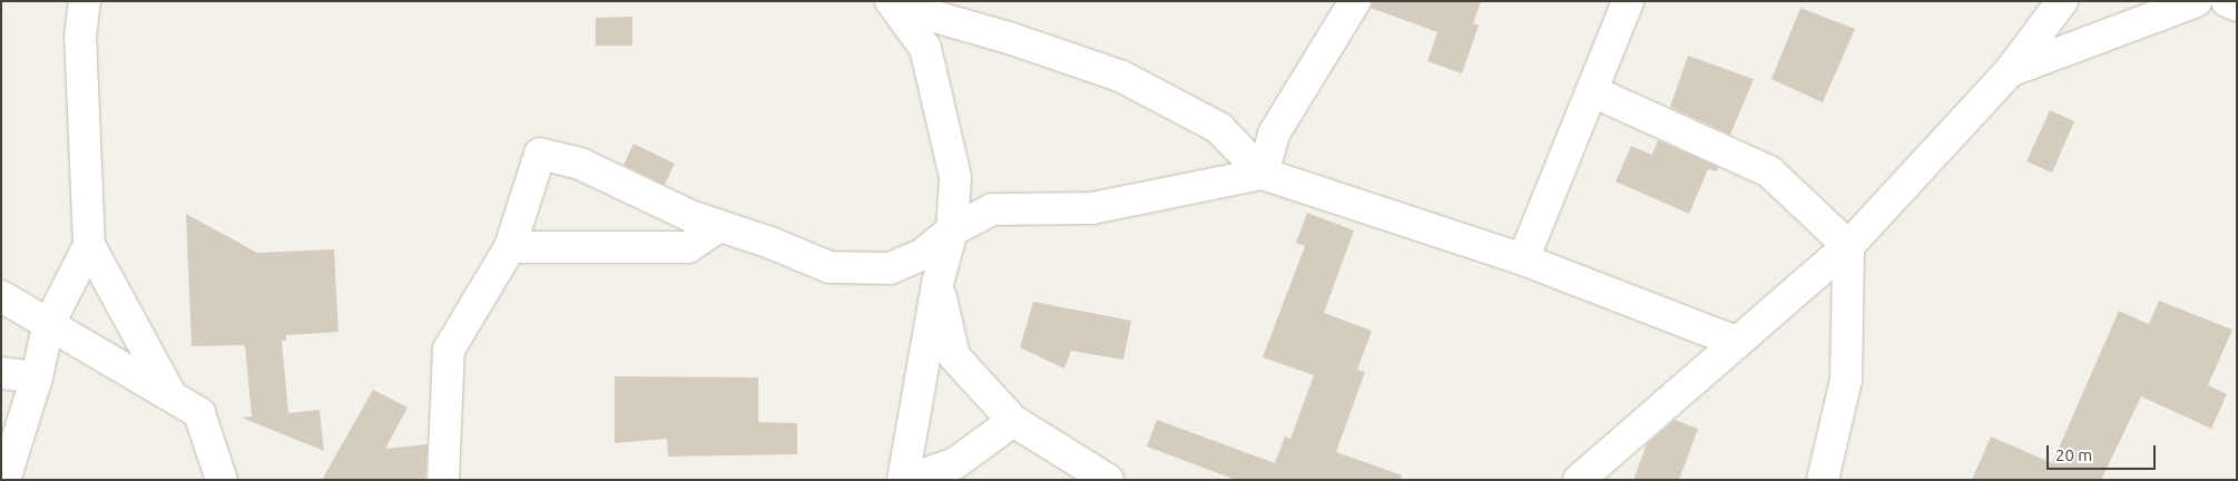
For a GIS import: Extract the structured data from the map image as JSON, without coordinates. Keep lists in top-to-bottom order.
{
  "scale_bar": "20 m"
}
